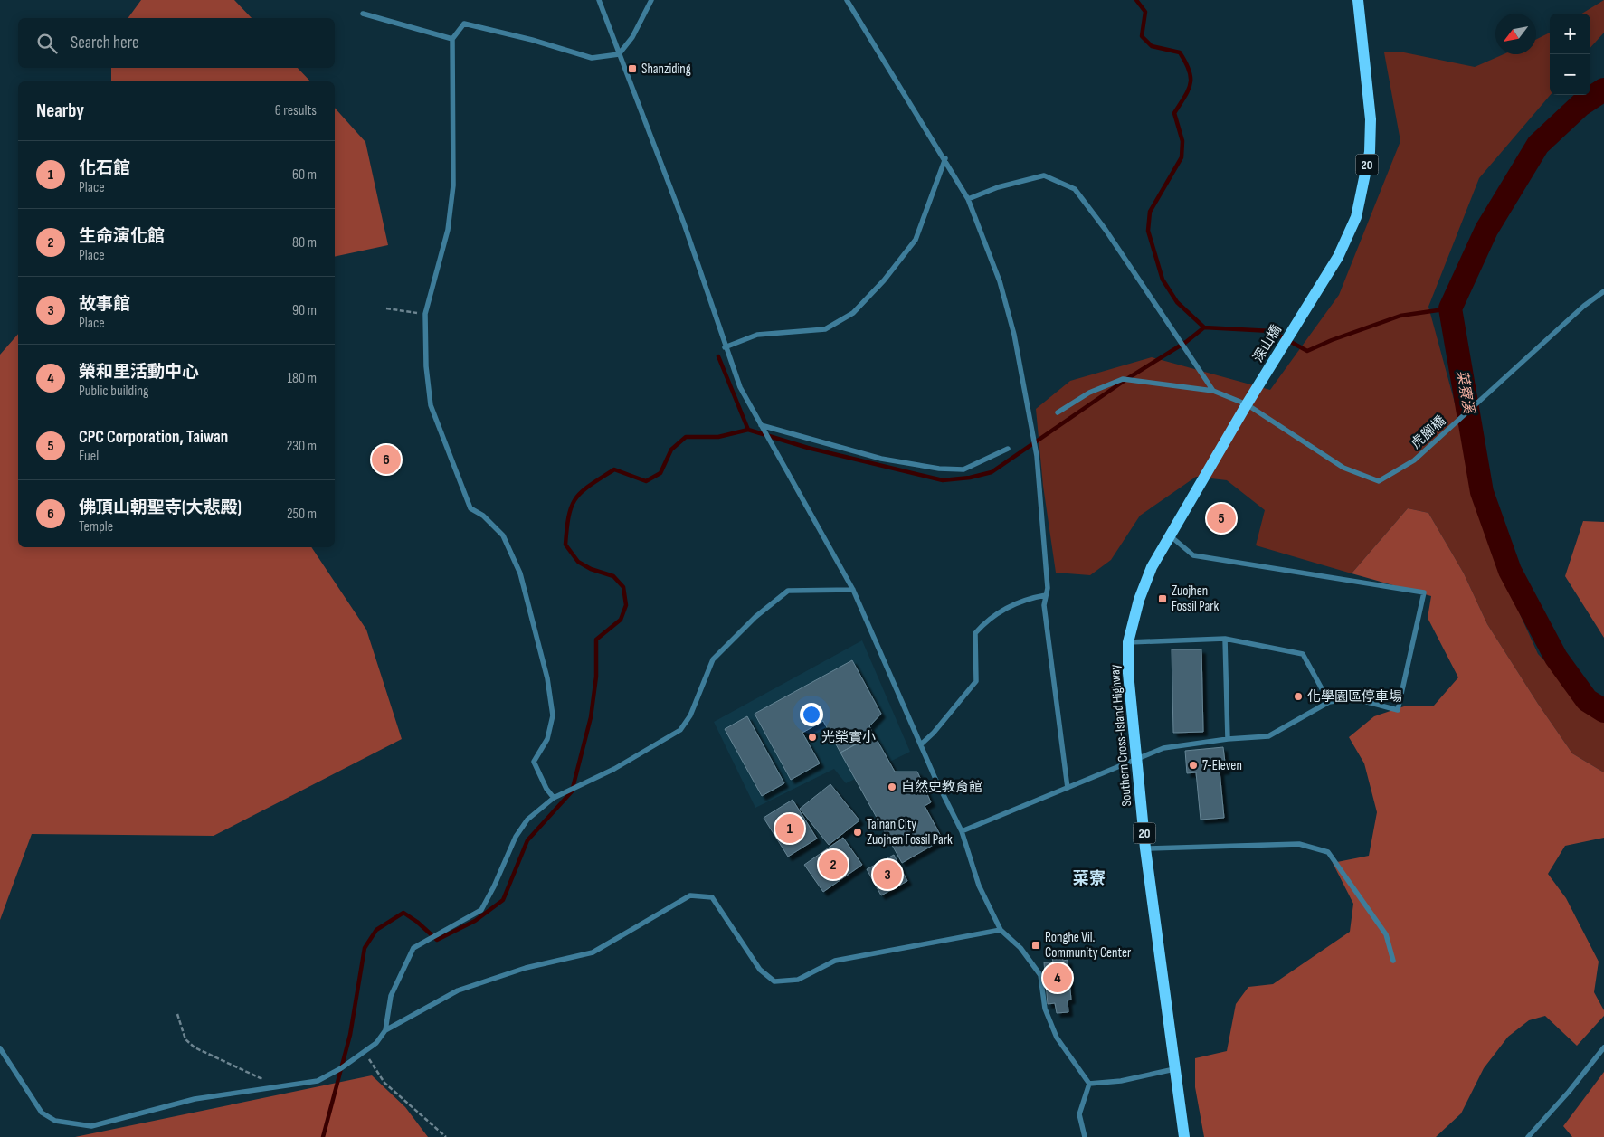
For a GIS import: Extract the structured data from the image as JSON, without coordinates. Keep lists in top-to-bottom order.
{
  "streets": {
    "main road": ["20", "深山橋", "Southern Cross-Island Highway"],
    "lane": ["虎腳橋"]
  },
  "crossings": [
    ["深山橋", "Southern Cross-Island Highway"],
    ["虎腳橋", "Southern Cross-Island Highway"]
  ],
  "districts": ["菜寮"],
  "water": ["菜竂溪"],
  "places": {
    "transit": ["Shanziding", "Zuojhen Fossil Park", "Ronghe Vil. Community Center"],
    "other": [
      "化學園區停車場",
      "光榮實小",
      "7-Eleven",
      "自然史教育館",
      "Tainan City Zuojhen Fossil Park"
    ]
  },
  "north": "bottom left",
  "page": {
    "map_buttons": ["+", "−"],
    "search": "Search here",
    "heading": ["Nearby", "6 results"],
    "list": [
      {
        "mark": "1",
        "name": "化石館",
        "note": "Place",
        "value": "60 m"
      },
      {
        "mark": "2",
        "name": "生命演化館",
        "note": "Place",
        "value": "80 m"
      },
      {
        "mark": "3",
        "name": "故事館",
        "note": "Place",
        "value": "90 m"
      },
      {
        "mark": "4",
        "name": "榮和里活動中心",
        "note": "Public building",
        "value": "180 m"
      },
      {
        "mark": "5",
        "name": "CPC Corporation, Taiwan",
        "note": "Fuel",
        "value": "230 m"
      },
      {
        "mark": "6",
        "name": "佛頂山朝聖寺(大悲殿)",
        "note": "Temple",
        "value": "250 m"
      }
    ],
    "pins": [
      "6",
      "5",
      "1",
      "2",
      "3",
      "4"
    ]
  }
}
